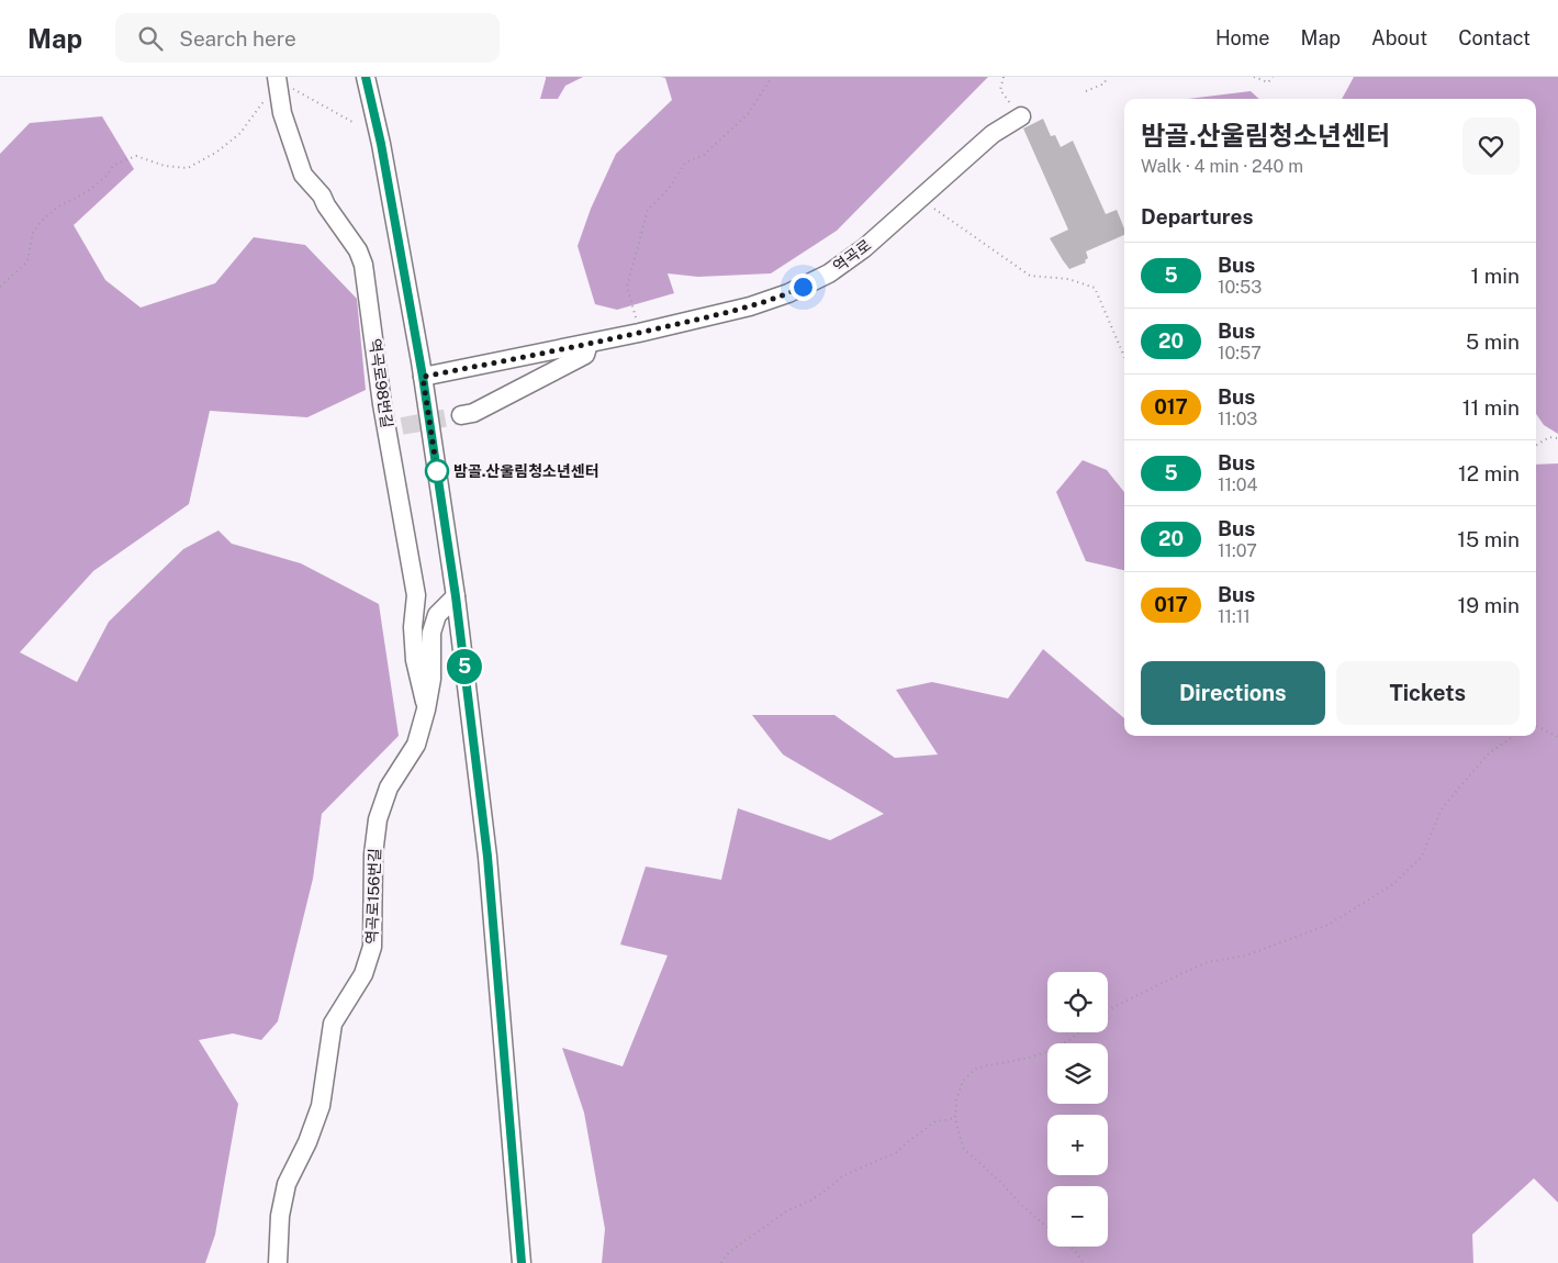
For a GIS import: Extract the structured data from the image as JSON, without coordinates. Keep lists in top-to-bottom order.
{
  "streets": {
    "street": ["역곡로", "역곡로98번길", "역곡로156번길"]
  },
  "crossings": [
    ["역곡로98번길", "역곡로156번길"]
  ],
  "places": ["밤골.산울림청소년센터"],
  "lines": ["bus line 5"],
  "page": {
    "header": "Map",
    "search": "Search here",
    "nav": [
      "Home",
      "Map",
      "About",
      "Contact"
    ],
    "on_map": "5",
    "heading": [
      ["밤골.산울림청소년센터", "Walk · 4 min · 240 m"],
      "Departures"
    ],
    "list": [
      {
        "mark": "5",
        "name": "Bus",
        "note": "10:53",
        "value": "1 min"
      },
      {
        "mark": "20",
        "name": "Bus",
        "note": "10:57",
        "value": "5 min"
      },
      {
        "mark": "017",
        "name": "Bus",
        "note": "11:03",
        "value": "11 min"
      },
      {
        "mark": "5",
        "name": "Bus",
        "note": "11:04",
        "value": "12 min"
      },
      {
        "mark": "20",
        "name": "Bus",
        "note": "11:07",
        "value": "15 min"
      },
      {
        "mark": "017",
        "name": "Bus",
        "note": "11:11",
        "value": "19 min"
      }
    ],
    "buttons": ["Directions", "Tickets"],
    "map_buttons": ["+", "−"]
  }
}
